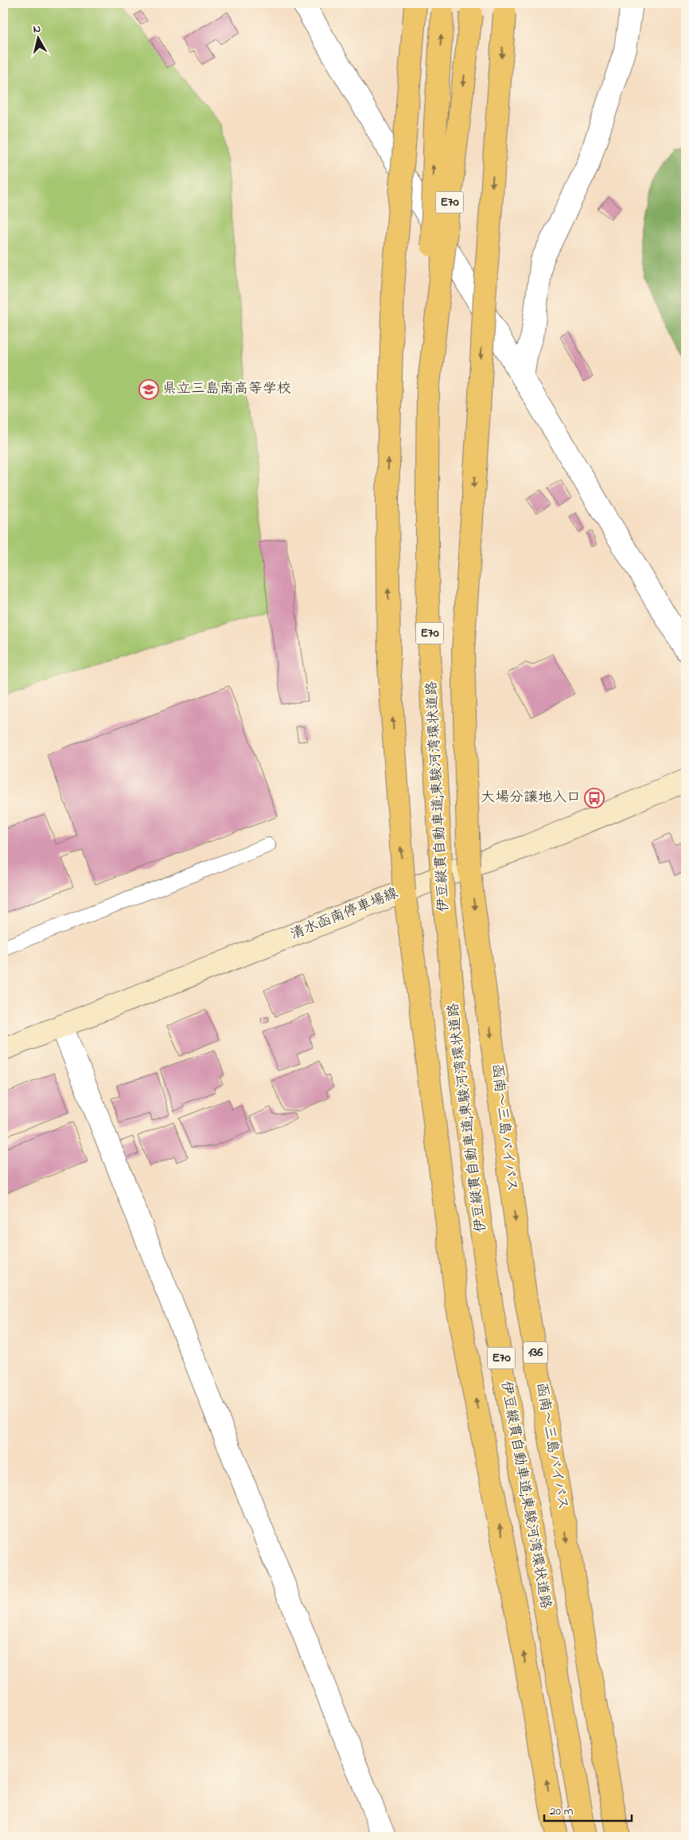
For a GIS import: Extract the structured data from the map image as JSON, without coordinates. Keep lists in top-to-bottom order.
{
  "streets": {
    "highway": [
      "E70",
      "伊豆縦貫自動車道;東駿河湾環状道路",
      "函南～三島バイパス",
      "136"
    ],
    "main road": ["清水函南停車場線"]
  },
  "crossings": [
    ["清水函南停車場線", "函南～三島バイパス"]
  ],
  "places": {
    "school or university": ["県立三島南高等学校"],
    "bus stop": ["大場分譲地入口"]
  },
  "scale_bar": "20 m",
  "north": "top"
}
